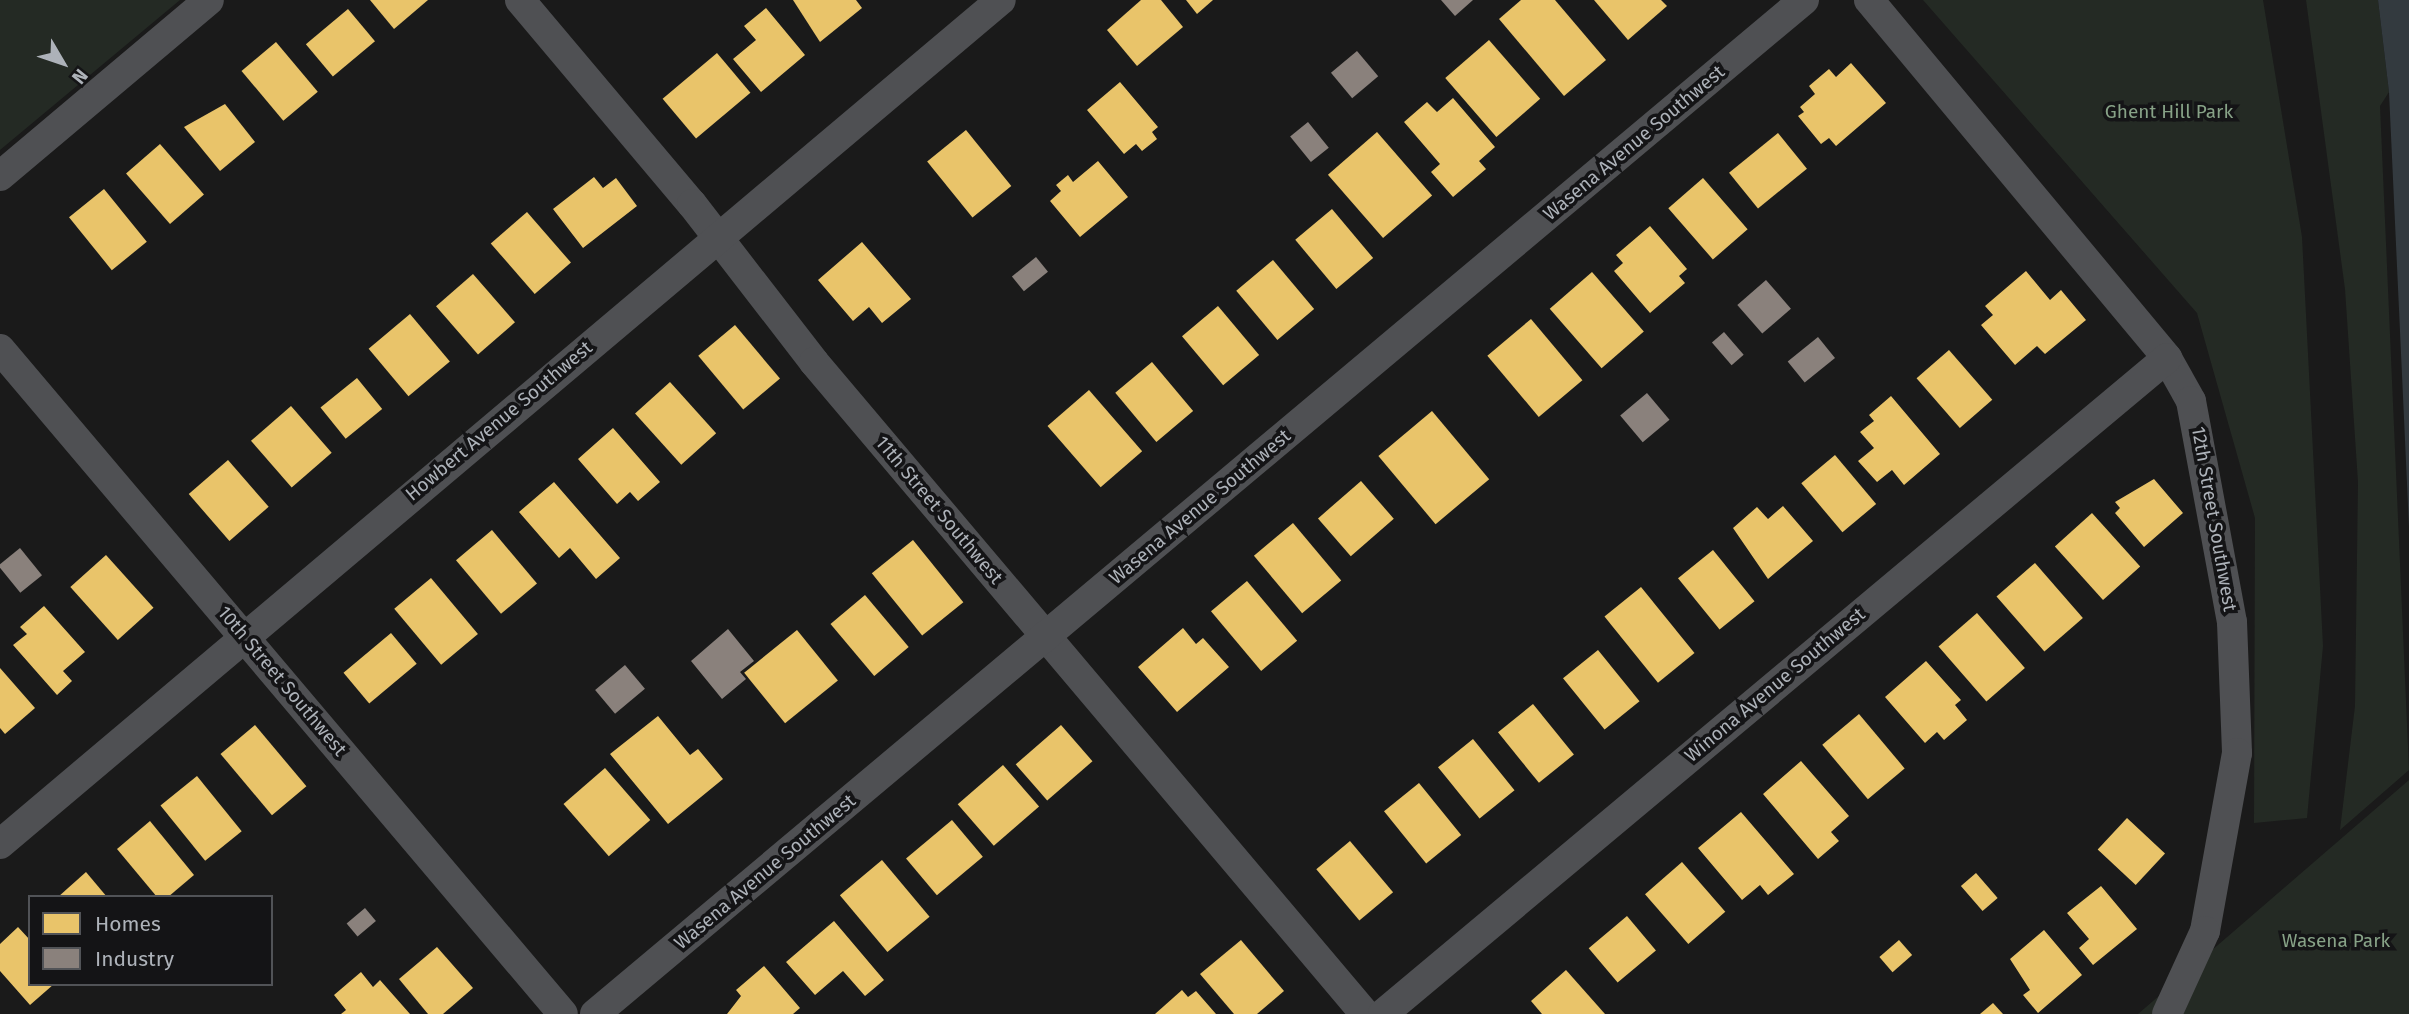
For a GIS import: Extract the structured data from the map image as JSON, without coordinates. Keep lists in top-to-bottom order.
{
  "streets": {
    "street": [
      "Wasena Avenue Southwest",
      "Howbert Avenue Southwest",
      "11th Street Southwest",
      "12th Street Southwest",
      "10th Street Southwest",
      "Winona Avenue Southwest"
    ]
  },
  "crossings": [
    ["Wasena Avenue Southwest", "11th Street Southwest"],
    ["Howbert Avenue Southwest", "11th Street Southwest"],
    ["Howbert Avenue Southwest", "10th Street Southwest"],
    ["12th Street Southwest", "Winona Avenue Southwest"]
  ],
  "parks": ["Ghent Hill Park", "Wasena Park"],
  "legend": ["Homes", "Industry"],
  "north": "bottom right"
}
